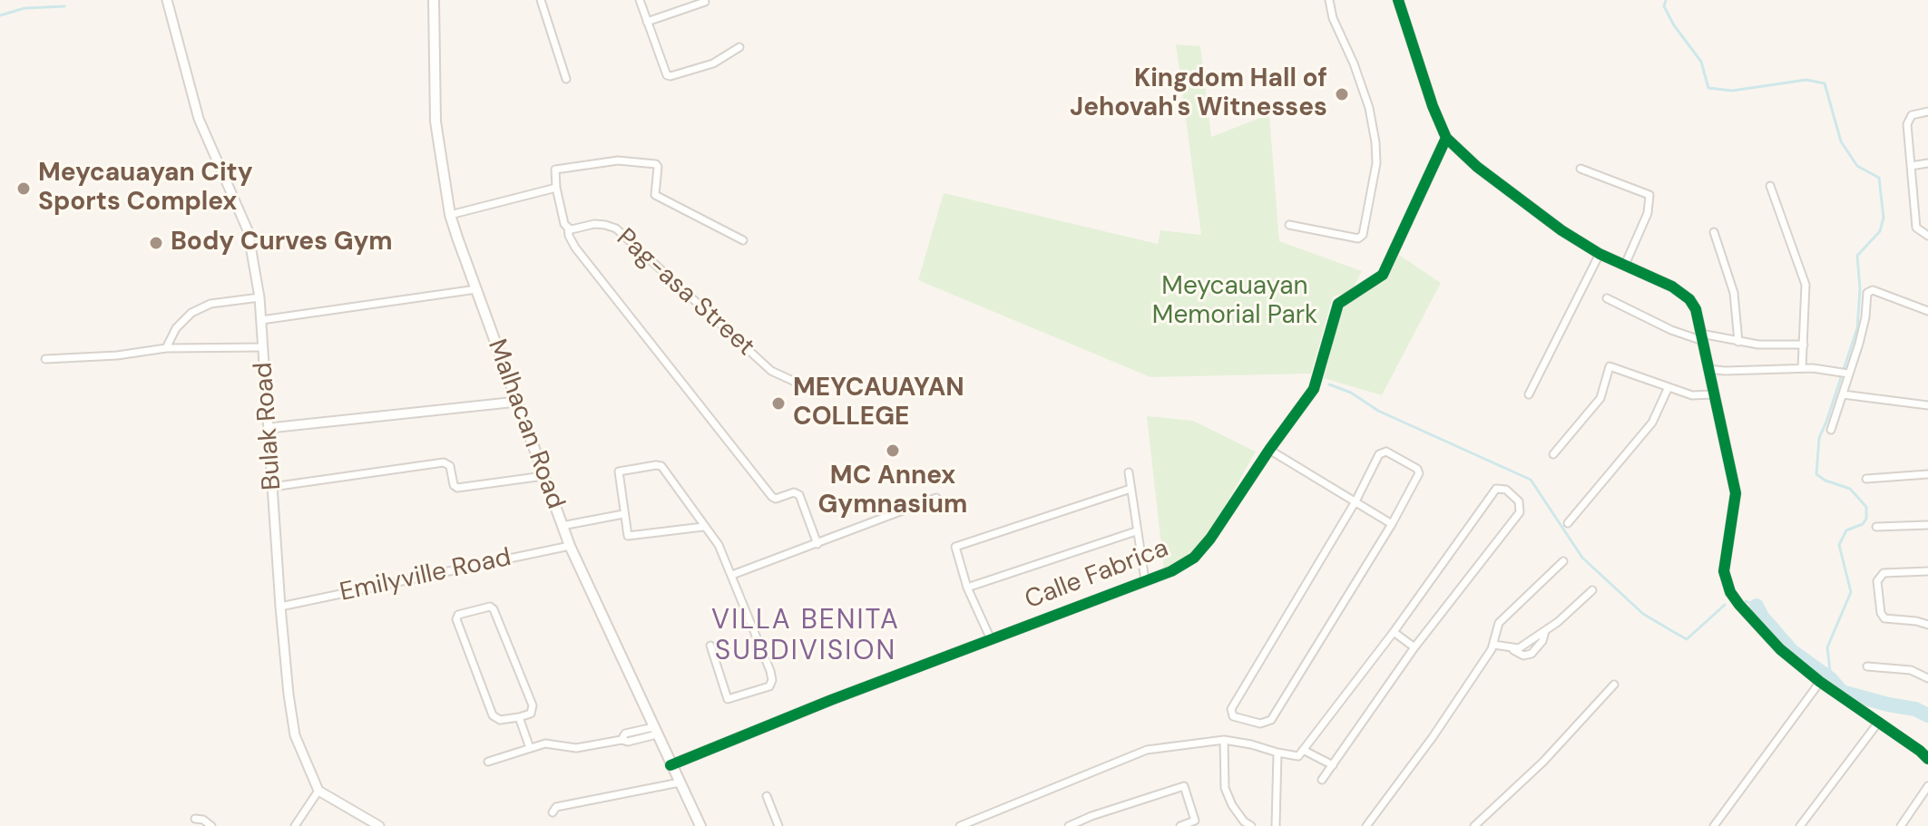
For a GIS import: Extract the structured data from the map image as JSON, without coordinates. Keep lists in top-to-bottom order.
{
  "streets": {
    "main road": ["Malhacan Road"],
    "street": [
      "Pag-asa Street",
      "Bulak Road",
      "Calle Fabrica",
      "Emilyville Road"
    ]
  },
  "crossings": [
    ["Malhacan Road", "Calle Fabrica"],
    ["Malhacan Road", "Emilyville Road"],
    ["Bulak Road", "Emilyville Road"]
  ],
  "districts": ["VILLA BENITA SUBDIVISION"],
  "parks": ["Meycauayan Memorial Park"],
  "places": [
    "Kingdom Hall of Jehovah's Witnesses",
    "Meycauayan City Sports Complex",
    "Body Curves Gym",
    "MEYCAUAYAN COLLEGE",
    "MC Annex Gymnasium"
  ]
}
